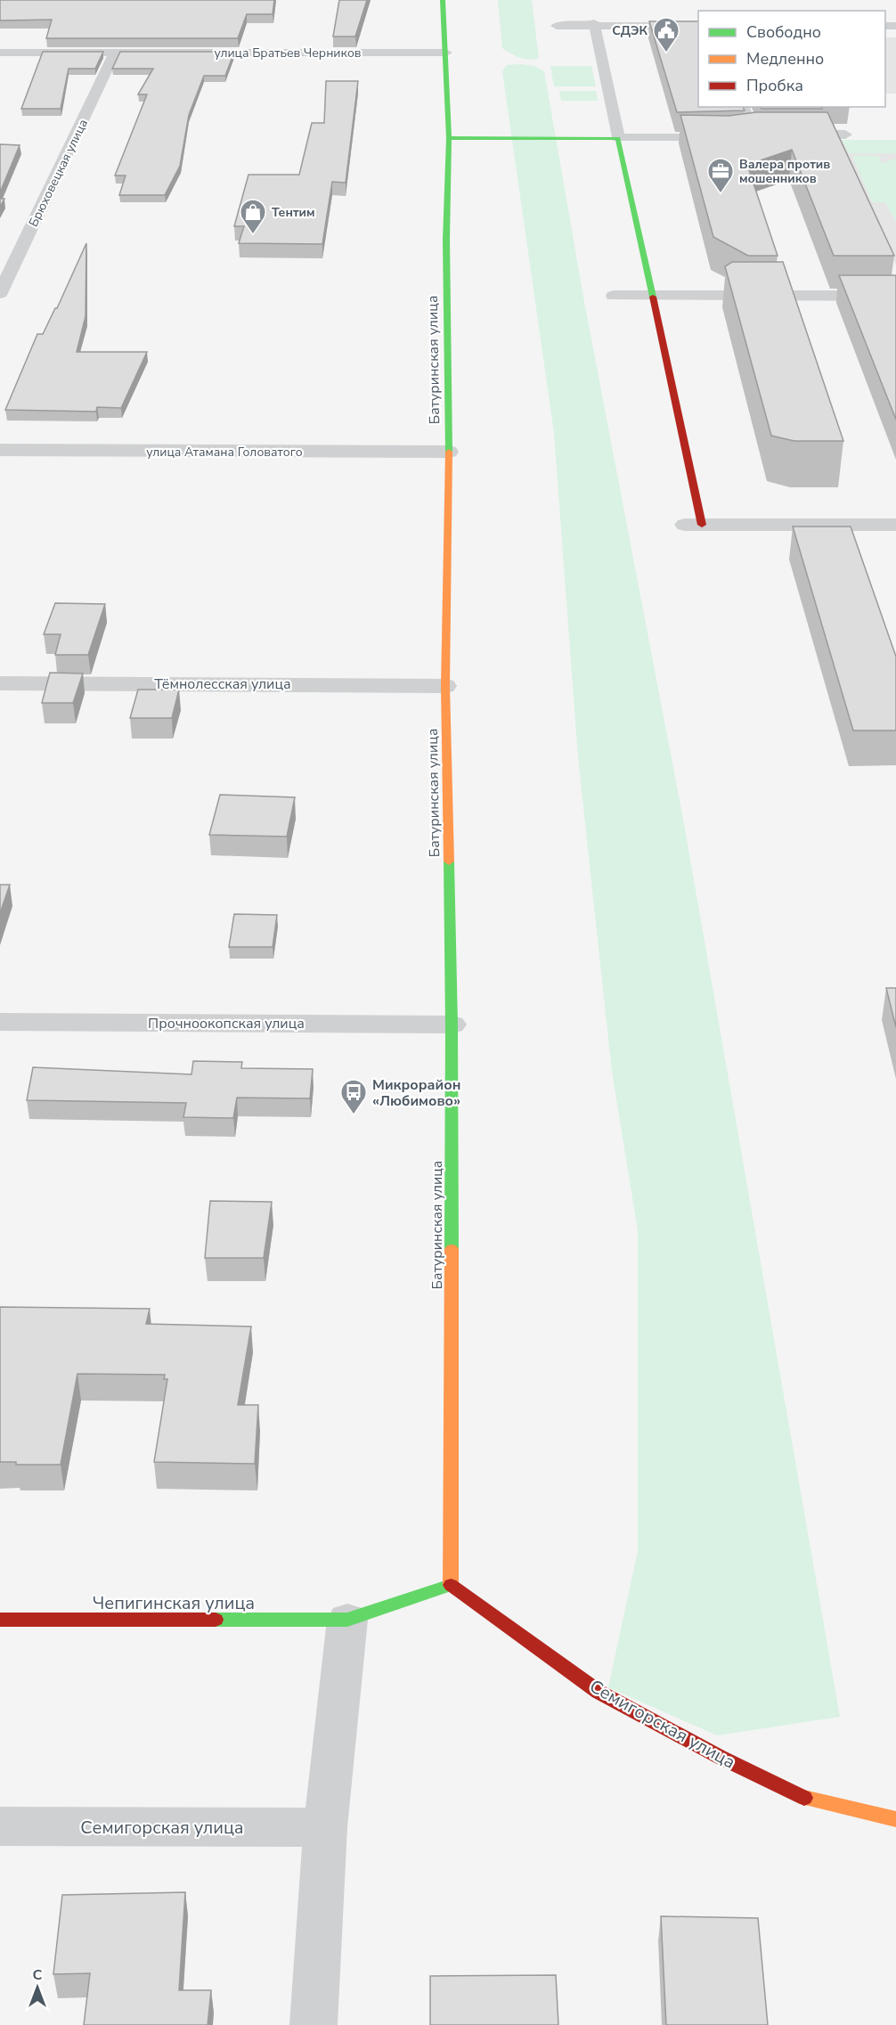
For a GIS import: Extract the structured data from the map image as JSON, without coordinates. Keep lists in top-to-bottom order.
{
  "streets": {
    "street": [
      "улица Братьев Черников",
      "Брюховецкая улица",
      "Батуринская улица",
      "улица Атамана Головатого",
      "Тёмнолесская улица",
      "Прочноокопская улица",
      "Чепигинская улица",
      "Семигорская улица"
    ]
  },
  "crossings": [
    ["улица Братьев Черников", "Брюховецкая улица"],
    ["улица Братьев Черников", "Батуринская улица"],
    ["Батуринская улица", "улица Атамана Головатого"],
    ["Батуринская улица", "Тёмнолесская улица"],
    ["Батуринская улица", "Прочноокопская улица"],
    ["Батуринская улица", "Чепигинская улица"],
    ["Батуринская улица", "Семигорская улица"],
    ["Чепигинская улица", "Семигорская улица"]
  ],
  "places": {
    "public building": ["СДЭК"],
    "office": ["Валера против мошенников"],
    "shop": ["Тентим"],
    "bus stop": ["Микрорайон «Любимово»"]
  },
  "legend": ["Свободно", "Медленно", "Пробка"],
  "north": "top"
}
